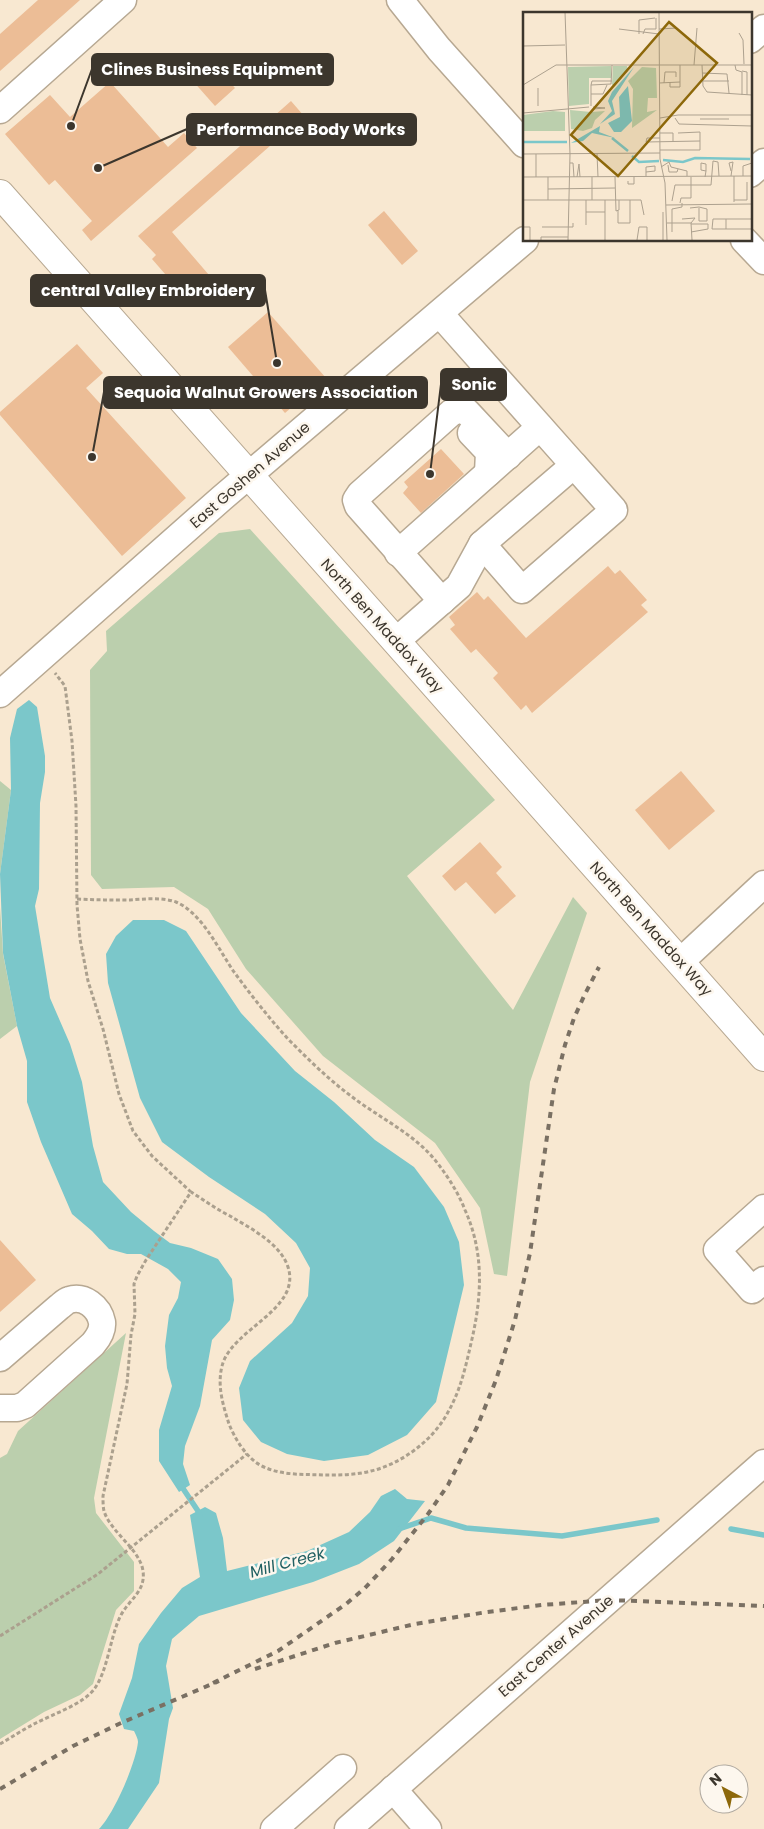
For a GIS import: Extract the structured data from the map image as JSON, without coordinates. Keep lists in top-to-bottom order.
{
  "streets": {
    "main road": ["North Ben Maddox Way"],
    "street": ["East Goshen Avenue", "East Center Avenue"]
  },
  "crossings": [
    ["East Goshen Avenue", "North Ben Maddox Way"]
  ],
  "water": ["Mill Creek"],
  "places": [
    "Clines Business Equipment",
    "Performance Body Works",
    "central Valley Embroidery",
    "Sequoia Walnut Growers Association",
    "Sonic"
  ],
  "north": "top left"
}
